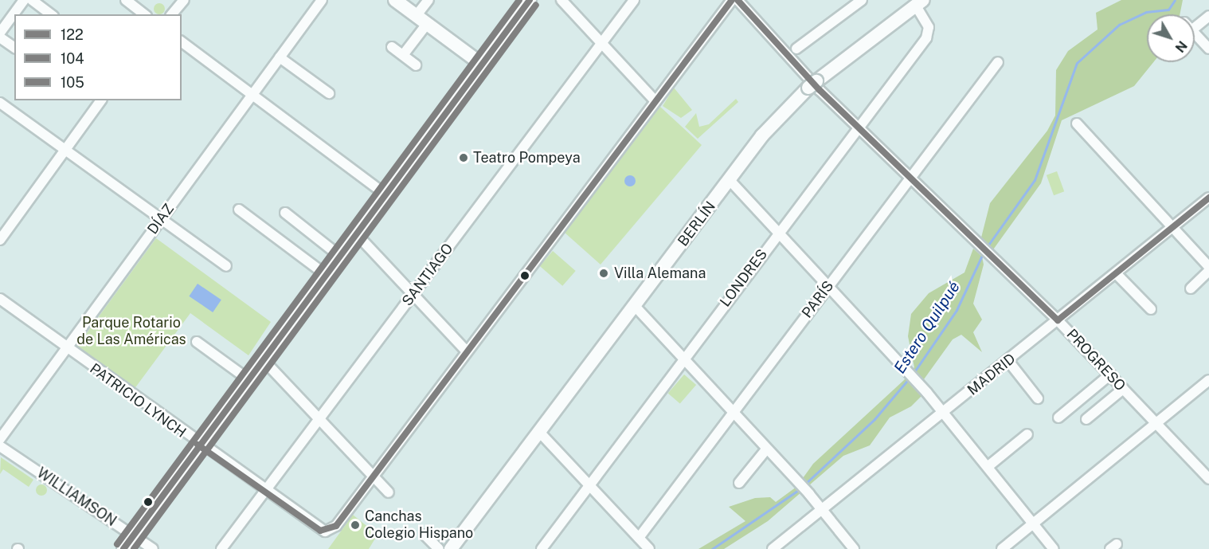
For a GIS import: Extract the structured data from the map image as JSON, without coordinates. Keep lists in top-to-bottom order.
{
  "streets": {
    "main road": ["BERLÍN"],
    "street": [
      "DÍAZ",
      "SANTIAGO",
      "LONDRES",
      "PARÍS",
      "PROGRESO",
      "MADRID",
      "PATRICIO LYNCH",
      "WILLIAMSON"
    ]
  },
  "crossings": [
    ["DÍAZ", "PATRICIO LYNCH"],
    ["BERLÍN", "LONDRES"],
    ["SANTIAGO", "PATRICIO LYNCH"],
    ["LONDRES", "PROGRESO"],
    ["PARÍS", "PROGRESO"],
    ["PROGRESO", "MADRID"]
  ],
  "water": ["Estero Quilpué"],
  "parks": ["Parque Rotario de Las Américas"],
  "places": ["Teatro Pompeya", "Villa Alemana", "Canchas Colegio Hispano"],
  "lines": ["transit line 122", "transit line 105", "transit line 104"],
  "legend": ["122", "104", "105"],
  "north": "bottom right"
}
